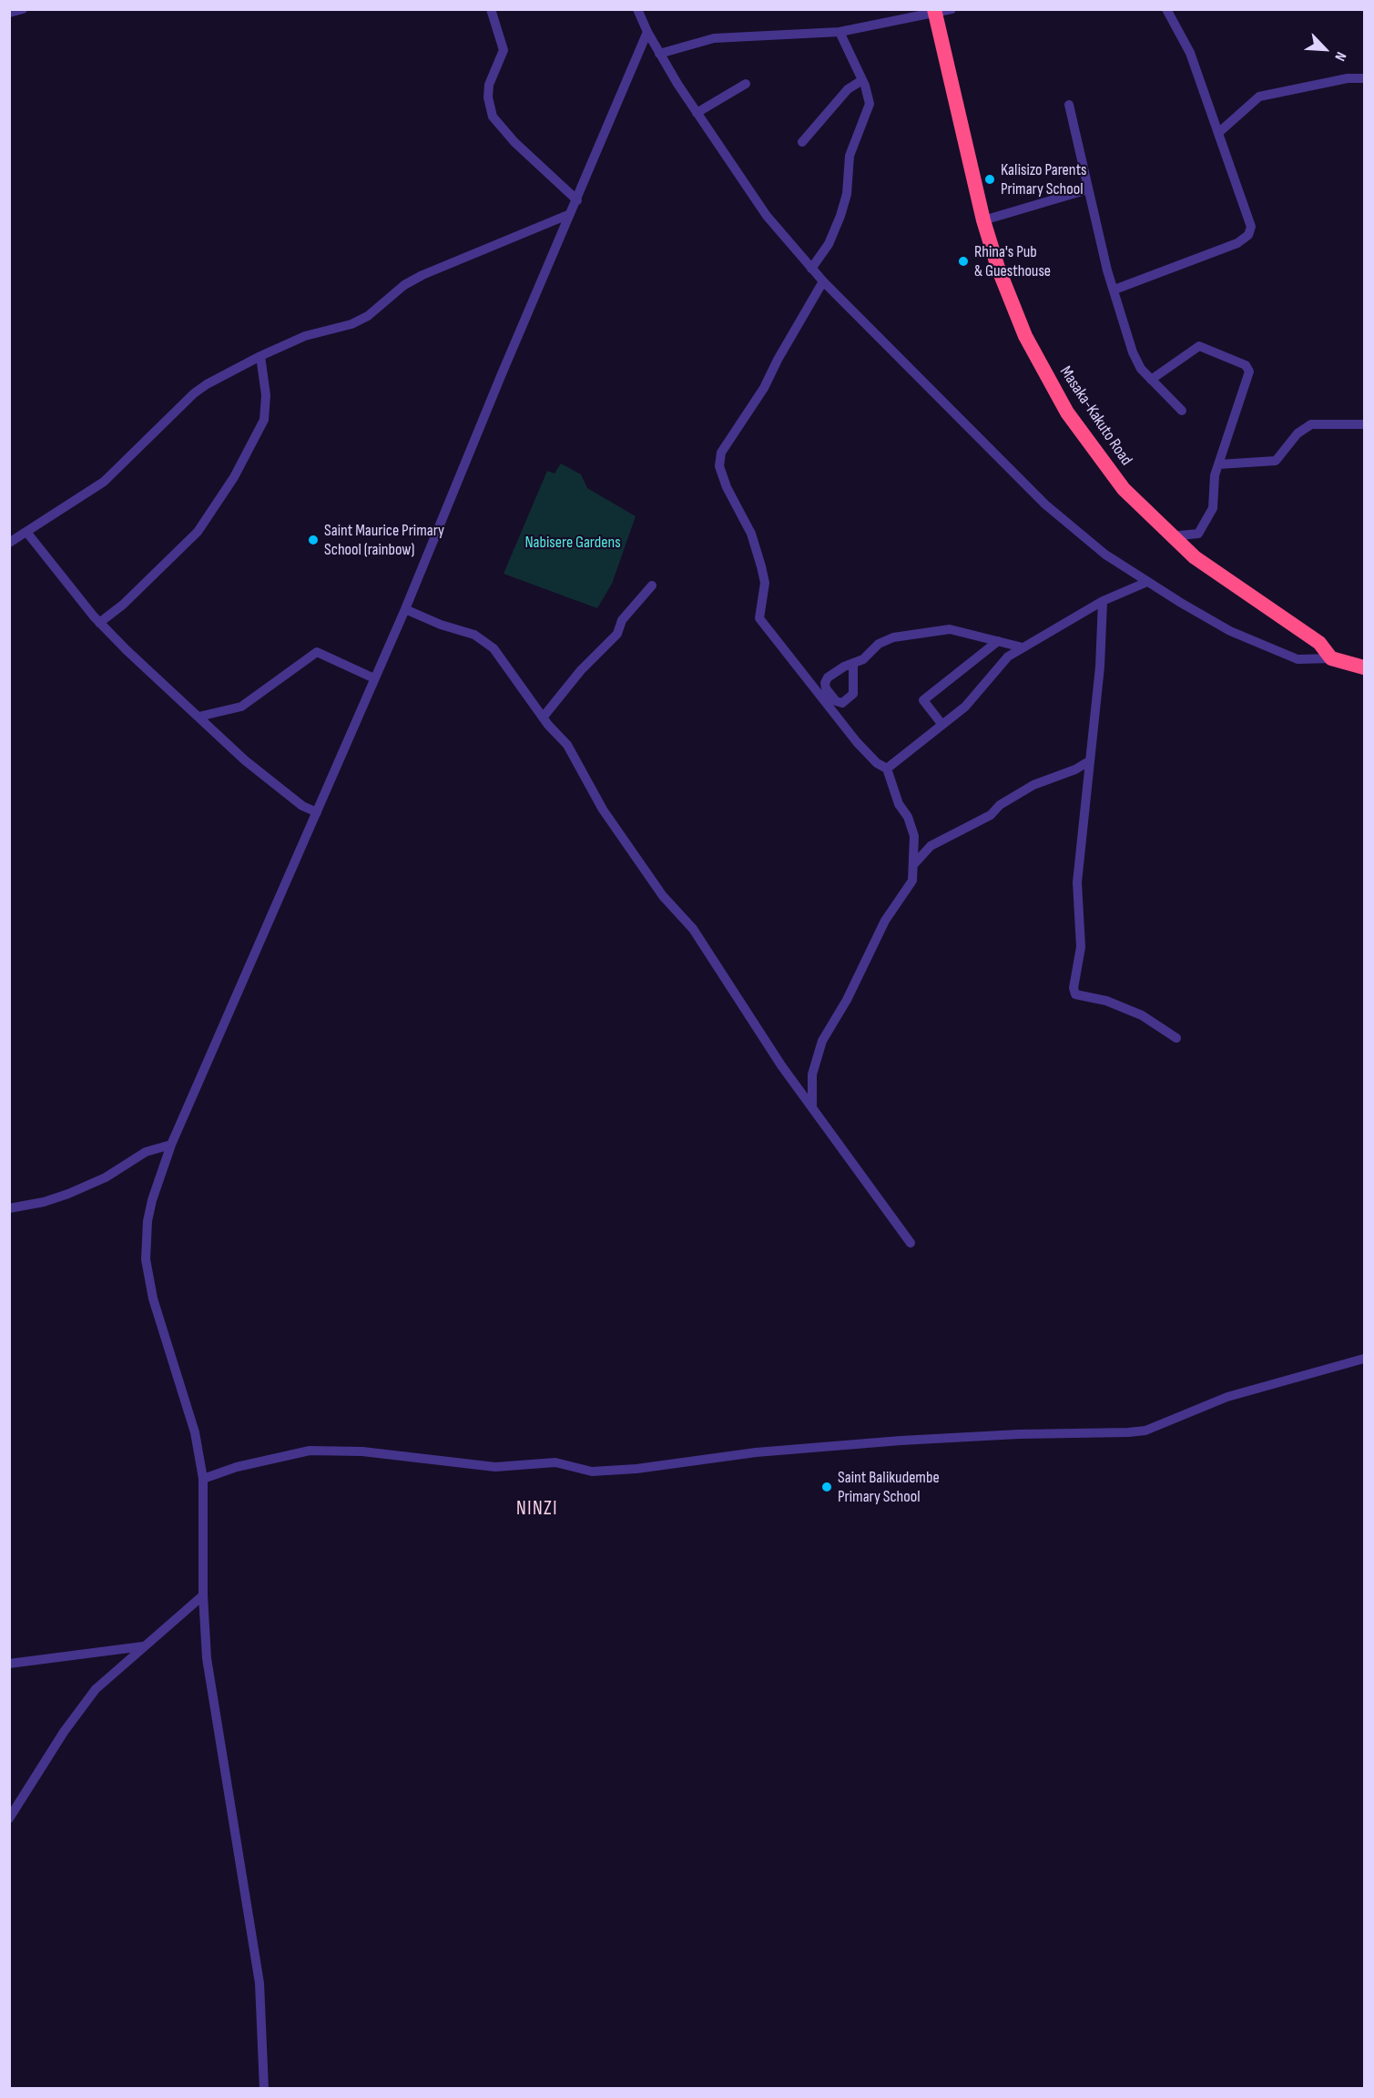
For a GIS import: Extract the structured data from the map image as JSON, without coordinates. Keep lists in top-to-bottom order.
{
  "streets": {
    "highway": ["Masaka-Kakuto Road"]
  },
  "districts": ["NINZI"],
  "parks": ["Nabisere Gardens"],
  "places": [
    "Kalisizo Parents Primary School",
    "Rhina's Pub & Guesthouse",
    "Saint Maurice Primary School (rainbow)",
    "Saint Balikudembe Primary School"
  ],
  "north": "bottom right"
}
